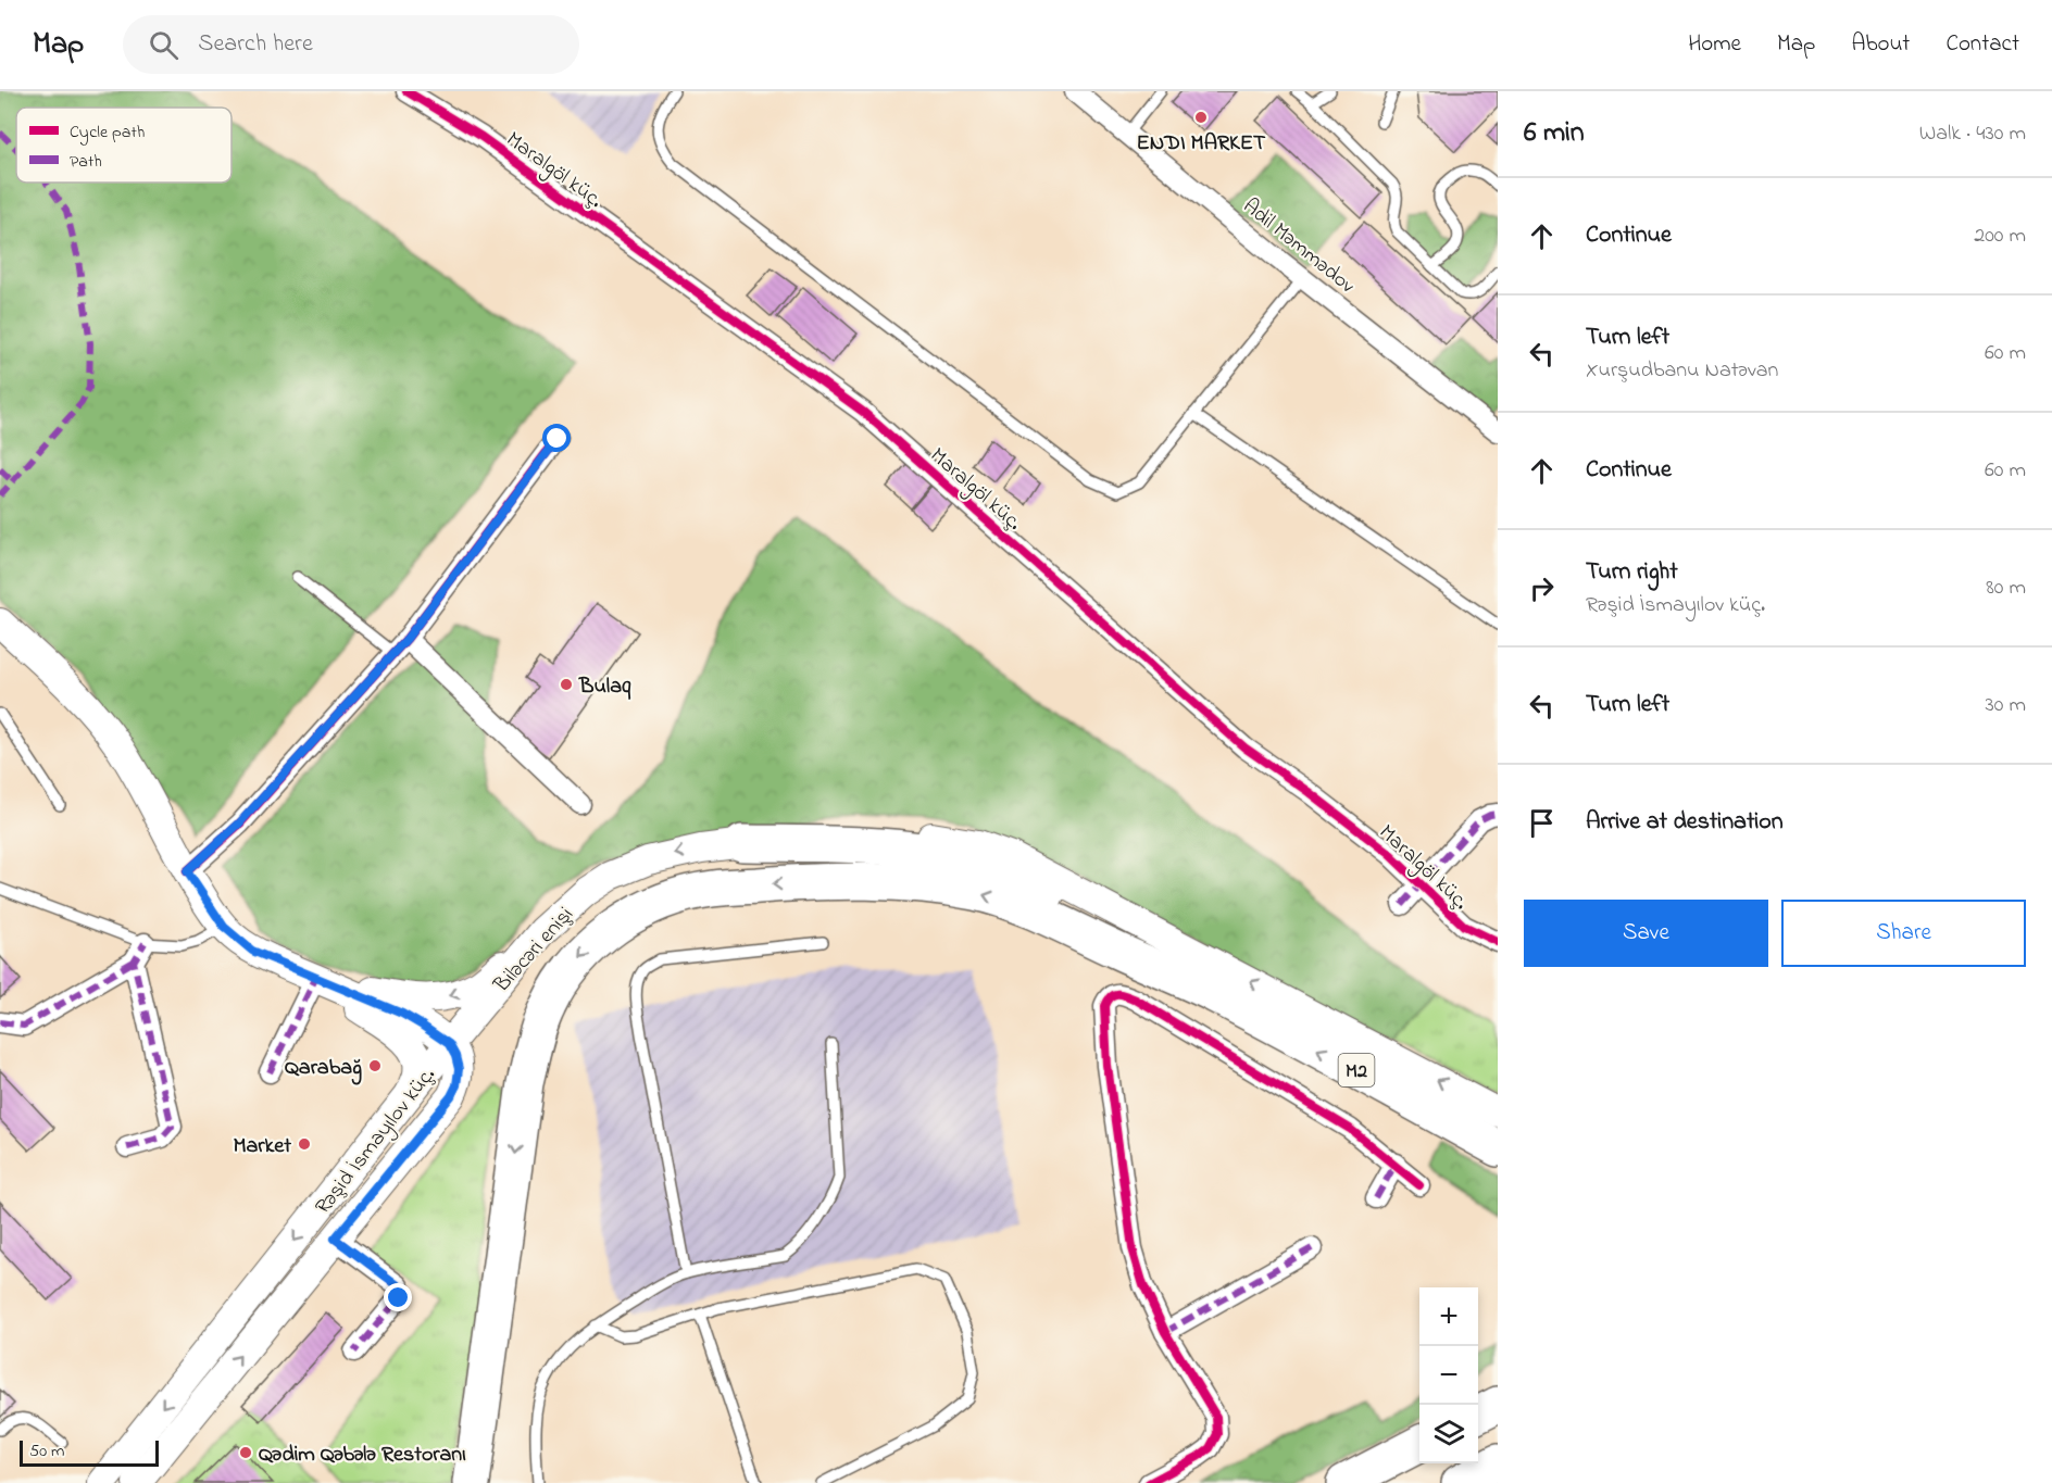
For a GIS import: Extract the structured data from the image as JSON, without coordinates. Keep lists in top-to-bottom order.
{
  "streets": {
    "highway": ["M2"],
    "main road": ["Biləcəri enişi", "Rəşid İsmayılov küç."],
    "street": ["Maralgöl küç.", "Adil Məmmədov"]
  },
  "crossings": [
    ["Biləcəri enişi", "Rəşid İsmayılov küç."]
  ],
  "one_way": ["Biləcəri enişi"],
  "places": [
    "ENDI MARKET",
    "Bulaq",
    "Qarabağ",
    "Market",
    "Qədim Qəbələ Restoranı"
  ],
  "legend": ["Cycle path", "Path"],
  "scale_bar": "50 m",
  "page": {
    "header": "Map",
    "search": "Search here",
    "nav": [
      "Home",
      "Map",
      "About",
      "Contact"
    ],
    "heading": ["6 min", "Walk · 430 m"],
    "list": [
      ["Continue", "200 m"],
      ["Turn left", "Xurşudbanu Natəvan", "60 m"],
      ["Continue", "60 m"],
      ["Turn right", "Rəşid İsmayılov küç.", "80 m"],
      ["Turn left", "30 m"],
      "Arrive at destination"
    ],
    "buttons": ["Save", "Share"],
    "map_buttons": ["+", "−"],
    "scale": "50 m"
  }
}
